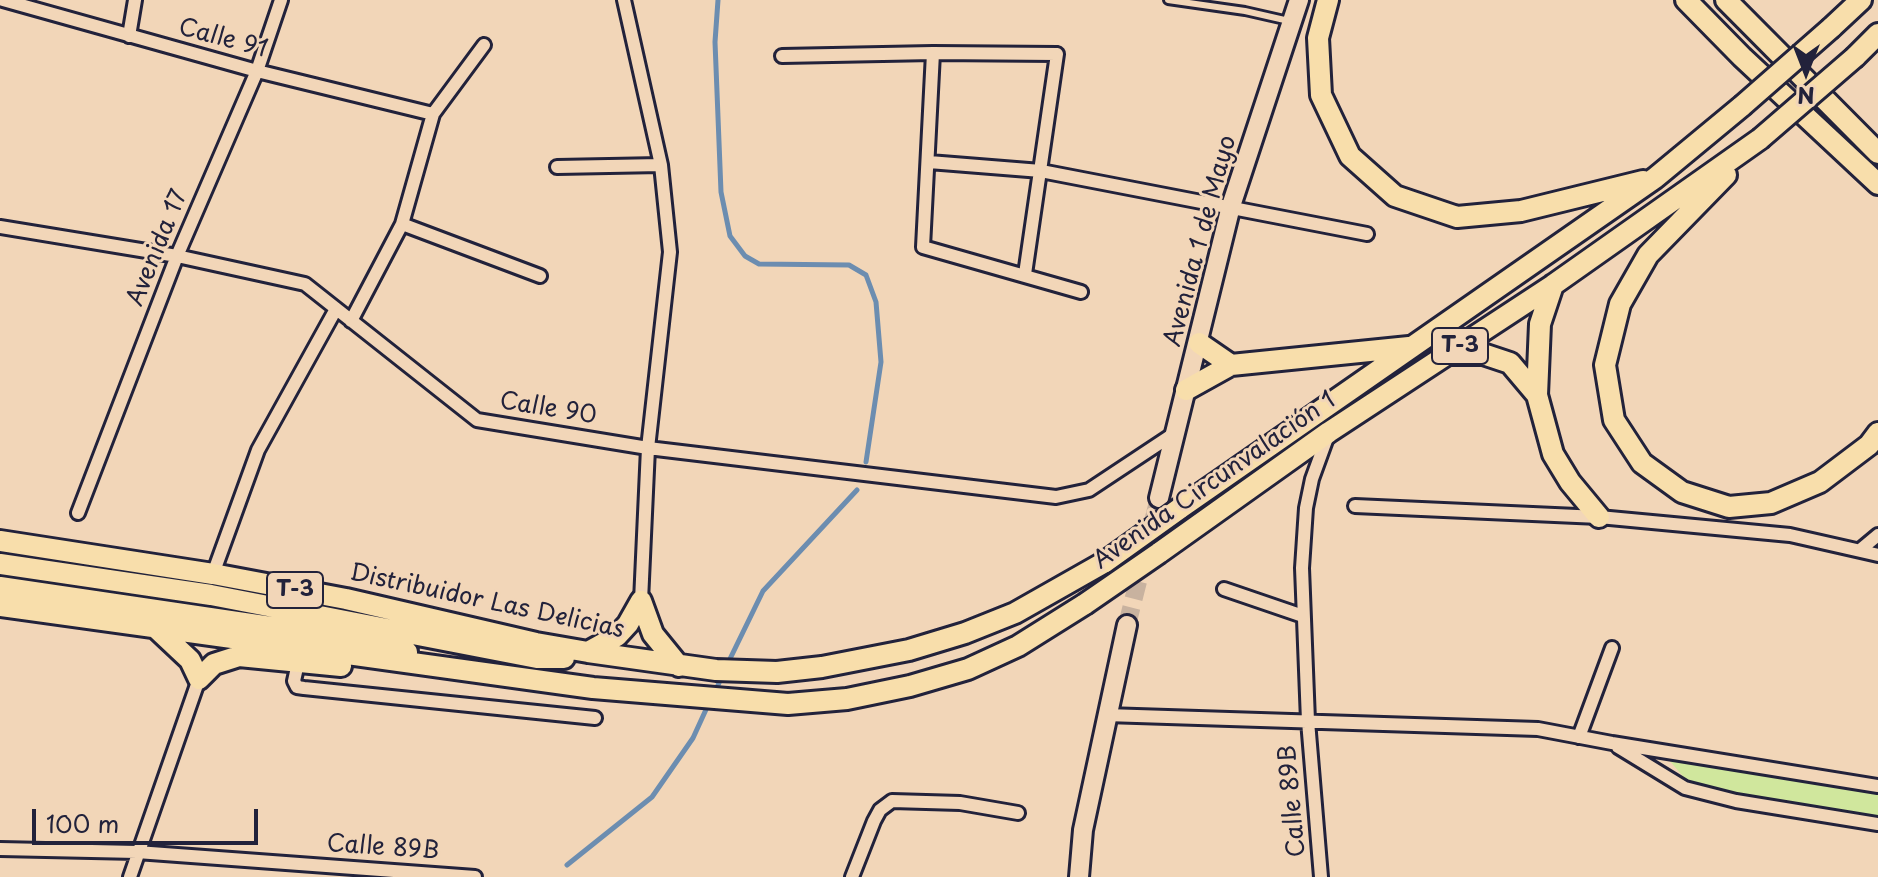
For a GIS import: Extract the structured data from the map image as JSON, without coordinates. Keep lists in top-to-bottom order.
{
  "streets": {
    "main road": ["T-3", "Avenida Circunvalación 1", "Distribuidor Las Delicias"],
    "street": [
      "Calle 91",
      "Avenida 1 de Mayo",
      "Avenida 17",
      "Calle 90",
      "Calle 89B"
    ]
  },
  "crossings": [
    ["Calle 91", "Avenida 17"],
    ["Avenida 1 de Mayo", "Calle 90"],
    ["Avenida 17", "Calle 90"],
    ["T-3", "Avenida Circunvalación 1"],
    ["Avenida Circunvalación 1", "Distribuidor Las Delicias"],
    ["Avenida Circunvalación 1", "Calle 89B"]
  ],
  "scale_bar": "100 m",
  "north": "bottom"
}
